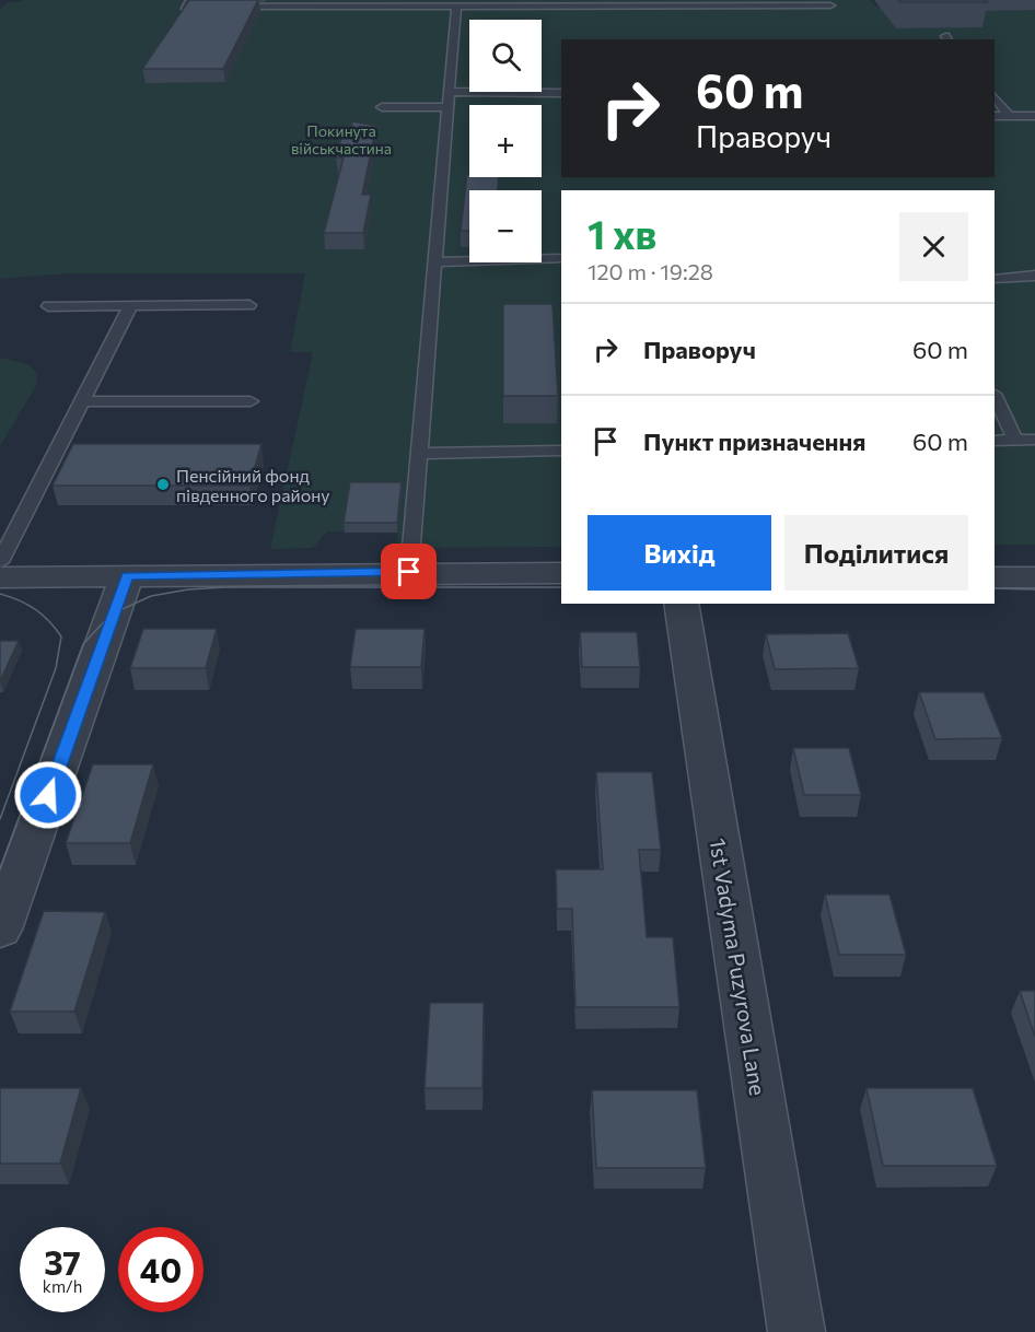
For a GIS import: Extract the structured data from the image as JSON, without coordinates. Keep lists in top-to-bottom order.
{
  "streets": {
    "street": ["1st Vadyma Puzyrova Lane"]
  },
  "parks": ["Покинута військчастина"],
  "places": ["Пенсійний фонд південного району"],
  "page": {
    "map_buttons": ["+", "−"],
    "turn": ["60 m", "Праворуч"],
    "heading": ["1 хв", "120 m · 19:28"],
    "list": [
      {
        "name": "Праворуч",
        "value": "60 m"
      },
      {
        "name": "Пункт призначення",
        "value": "60 m"
      }
    ],
    "buttons": ["Вихід", "Поділитися"],
    "speed": "37 km/h",
    "limit": "40"
  }
}
